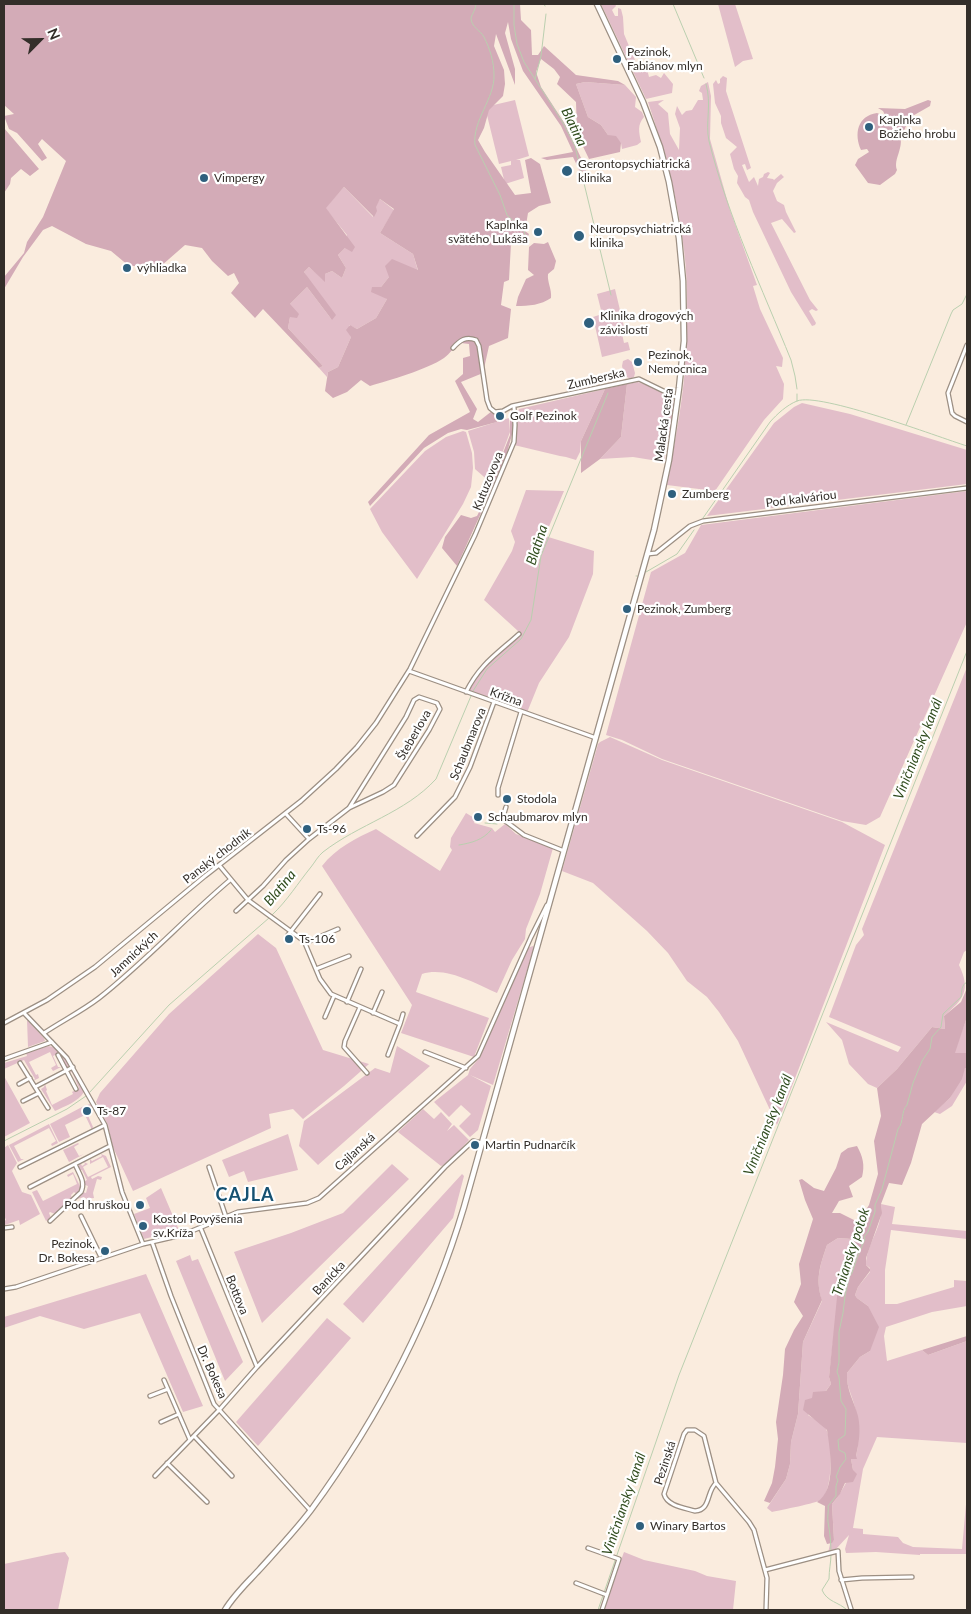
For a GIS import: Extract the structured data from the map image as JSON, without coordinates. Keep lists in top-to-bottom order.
{
  "streets": {
    "main road": ["Malacká cesta"],
    "street": [
      "Zumberska",
      "Kutuzovova",
      "Pod kalváriou",
      "Krížna",
      "Šteberlova",
      "Schaubmarova",
      "Panský chodník",
      "Jamnických",
      "Cajlanská",
      "Banícka",
      "Bottova",
      "Dr. Bokesa",
      "Pezinská"
    ]
  },
  "crossings": [
    ["Zumberska", "Malacká cesta"],
    ["Zumberska", "Kutuzovova"],
    ["Malacká cesta", "Pod kalváriou"],
    ["Malacká cesta", "Krížna"],
    ["Kutuzovova", "Krížna"],
    ["Kutuzovova", "Panský chodník"],
    ["Krížna", "Schaubmarova"],
    ["Krížna", "Panský chodník"],
    ["Cajlanská", "Bottova"],
    ["Cajlanská", "Dr. Bokesa"],
    ["Banícka", "Bottova"],
    ["Banícka", "Dr. Bokesa"]
  ],
  "districts": ["CAJLA"],
  "water": ["Blatina", "Viničniansky kanál", "Trniansky potok"],
  "places": [
    "Pezinok, Fabiánov mlyn",
    "Kaplnka Božieho hrobu",
    "Gerontopsychiatrická klinika",
    "Vimpergy",
    "Kaplnka svätého Lukáša",
    "Neuropsychiatrická klinika",
    "výhliadka",
    "Klinika drogových závislostí",
    "Pezinok, Nemocnica",
    "Golf Pezinok",
    "Zumberg",
    "Pezinok, Zumberg",
    "Stodola",
    "Schaubmarov mlyn",
    "Ts-96",
    "Ts-106",
    "Ts-87",
    "Martin Pudnarčík",
    "Pod hruškou",
    "Kostol Povýšenia sv.Kríža",
    "Pezinok, Dr. Bokesa",
    "Winary Bartos"
  ],
  "north": "top right"
}
